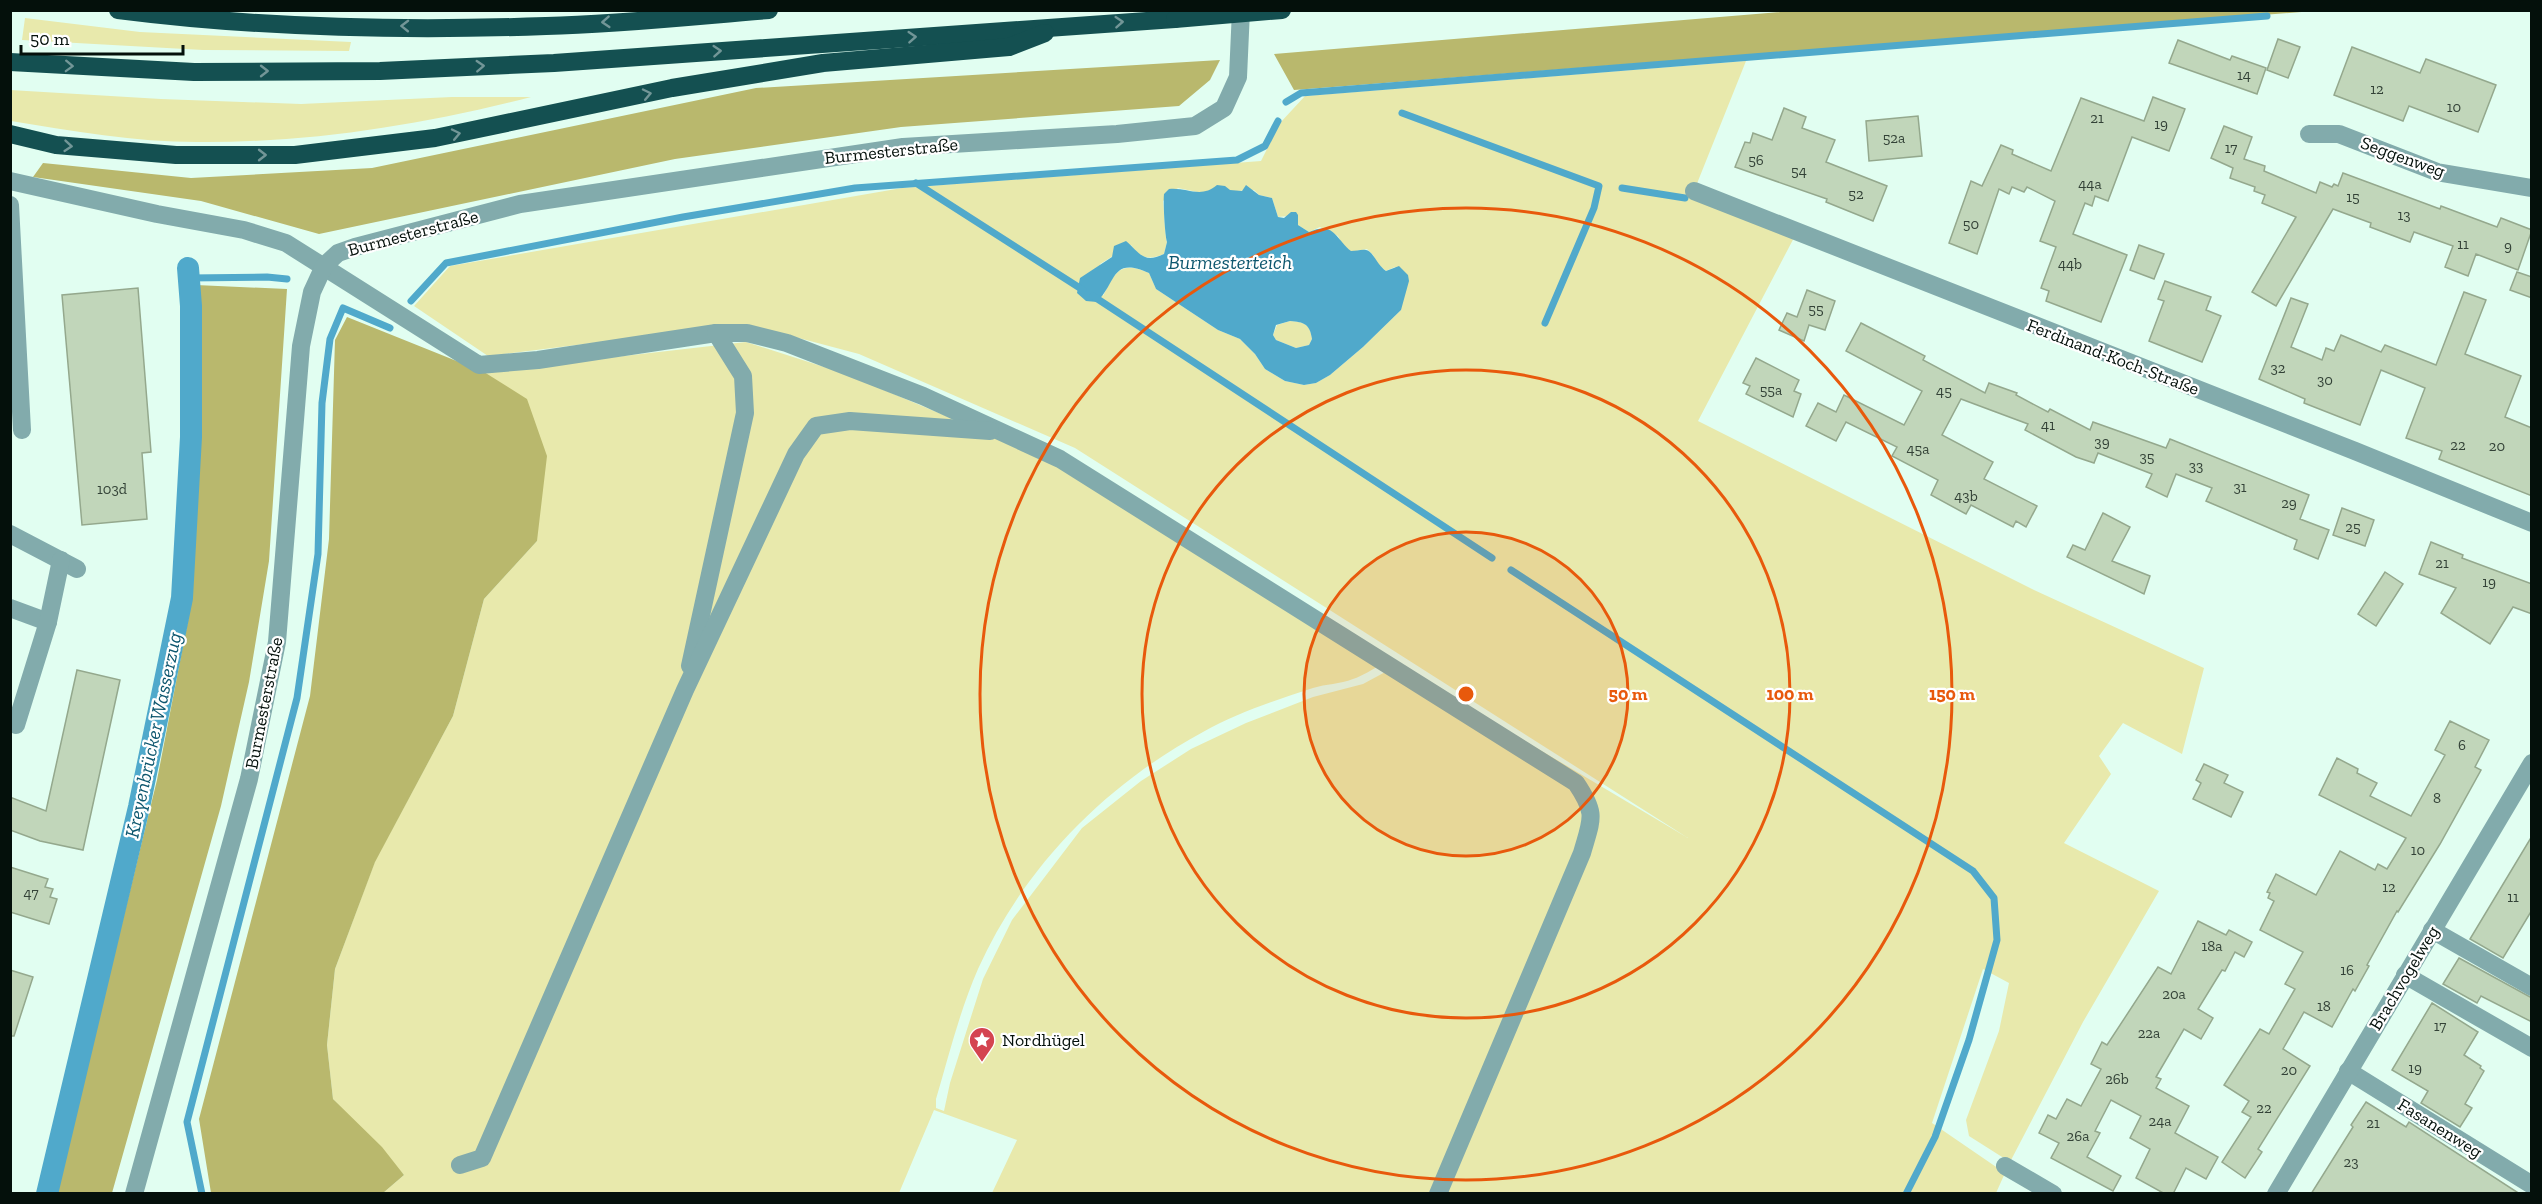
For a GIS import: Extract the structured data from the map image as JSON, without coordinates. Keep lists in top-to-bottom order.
{
  "streets": {
    "street": [
      "Burmesterstraße",
      "Seggenweg",
      "Ferdinand-Koch-Straße",
      "Brachvogelweg",
      "Fasanenweg"
    ]
  },
  "crossings": [
    ["Brachvogelweg", "Fasanenweg"]
  ],
  "water": ["Burmesterteich", "Kreyenbrücker Wasserzug"],
  "places": {
    "place": ["Nordhügel"]
  },
  "house_numbers": [
    "14",
    "12",
    "10",
    "21",
    "19",
    "52a",
    "17",
    "56",
    "54",
    "44a",
    "52",
    "15",
    "13",
    "50",
    "11",
    "9",
    "44b",
    "55",
    "32",
    "30",
    "55a",
    "45",
    "41",
    "39",
    "22",
    "20",
    "45a",
    "35",
    "33",
    "31",
    "103d",
    "43b",
    "29",
    "25",
    "21",
    "19",
    "6",
    "8",
    "10",
    "12",
    "47",
    "11",
    "18a",
    "16",
    "20a",
    "18",
    "17",
    "22a",
    "19",
    "20",
    "26b",
    "22",
    "24a",
    "21",
    "26a",
    "23"
  ],
  "scale_bar": "50 m",
  "rings": ["50 m", "100 m", "150 m"]
}
